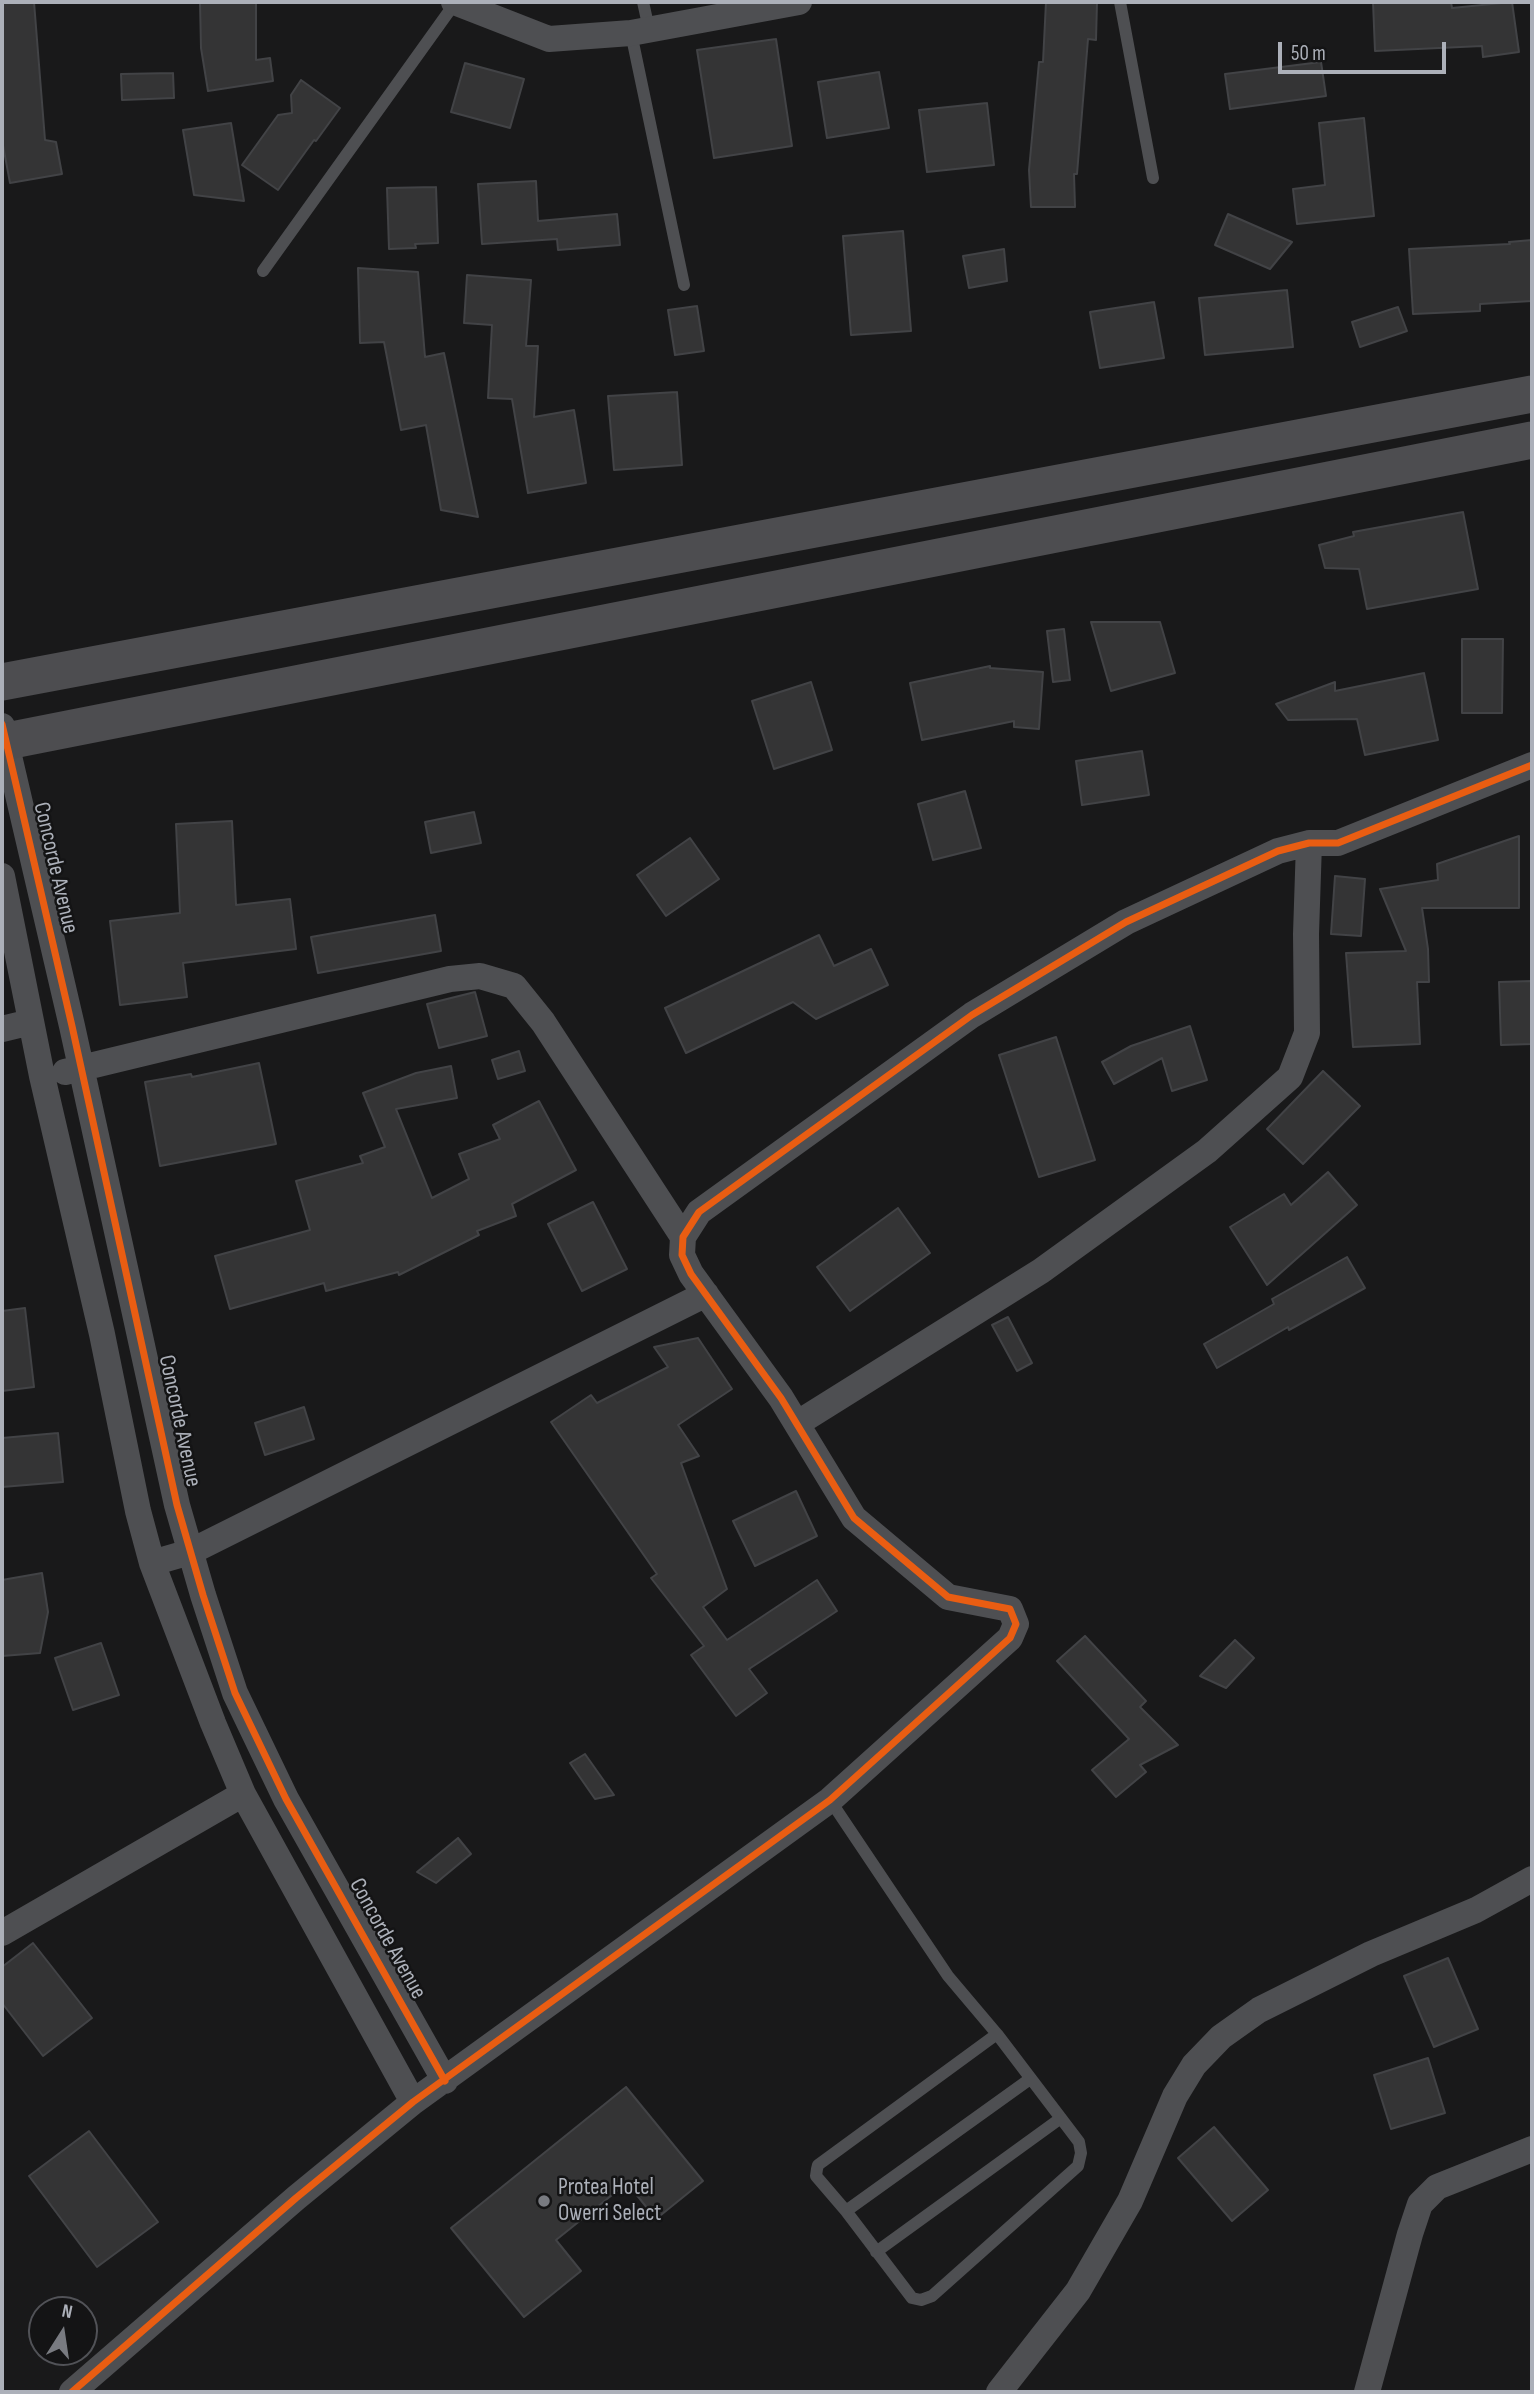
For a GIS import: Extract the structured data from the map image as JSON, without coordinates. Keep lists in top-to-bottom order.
{
  "streets": {
    "street": ["Concorde Avenue"]
  },
  "places": ["Protea Hotel Owerri Select"],
  "scale_bar": "50 m",
  "north": "top"
}
